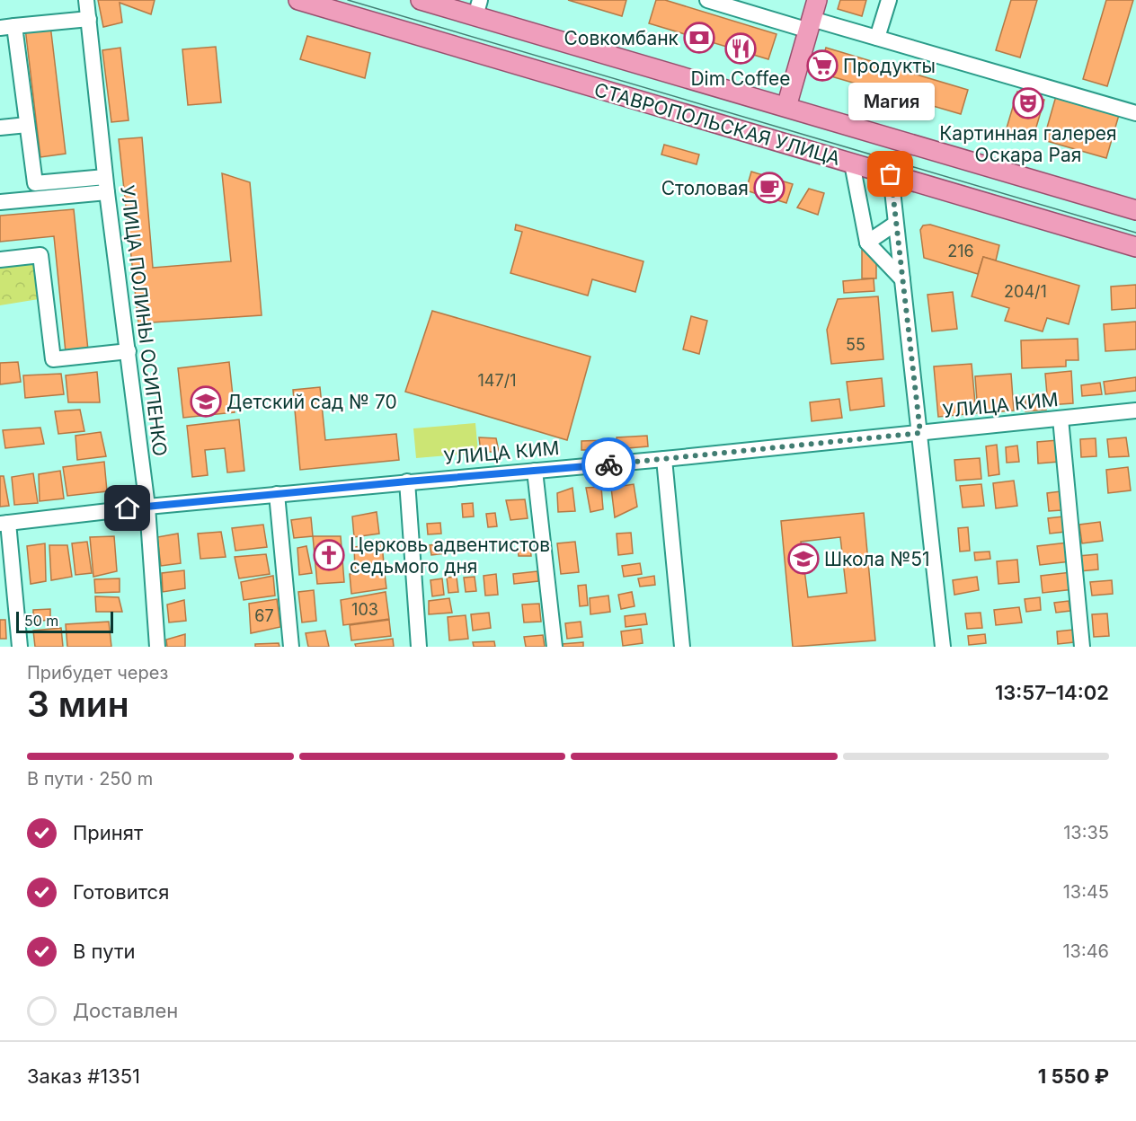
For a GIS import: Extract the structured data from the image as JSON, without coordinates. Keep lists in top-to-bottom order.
{
  "streets": {
    "main road": ["СТАВРОПОЛЬСКАЯ УЛИЦА"],
    "street": ["УЛИЦА ПОЛИНЫ ОСИПЕНКО", "УЛИЦА КИМ"]
  },
  "crossings": [
    ["УЛИЦА ПОЛИНЫ ОСИПЕНКО", "УЛИЦА КИМ"]
  ],
  "places": {
    "bank": ["Совкомбанк"],
    "restaurant": ["Dim Coffee"],
    "supermarket": ["Продукты"],
    "theatre": ["Картинная галерея Оскара Рая"],
    "other": ["Магия"],
    "cafe": ["Столовая"],
    "school or university": ["Детский сад № 70", "Школа №51"],
    "church": ["Церковь адвентистов седьмого дня"]
  },
  "house_numbers": [
    "216",
    "204/1",
    "55",
    "147/1",
    "103",
    "67"
  ],
  "scale_bar": "50 m",
  "page": {
    "bubble": "Магия",
    "scale": "50 m",
    "heading": ["3 мин", "Прибудет через", "13:57–14:02"],
    "panel": ["Заказ #1351", "1 550 ₽"],
    "bar": "В пути · 250 m",
    "list": [
      ["Принят", "13:35"],
      ["Готовится", "13:45"],
      ["В пути", "13:46"],
      "Доставлен"
    ]
  }
}
